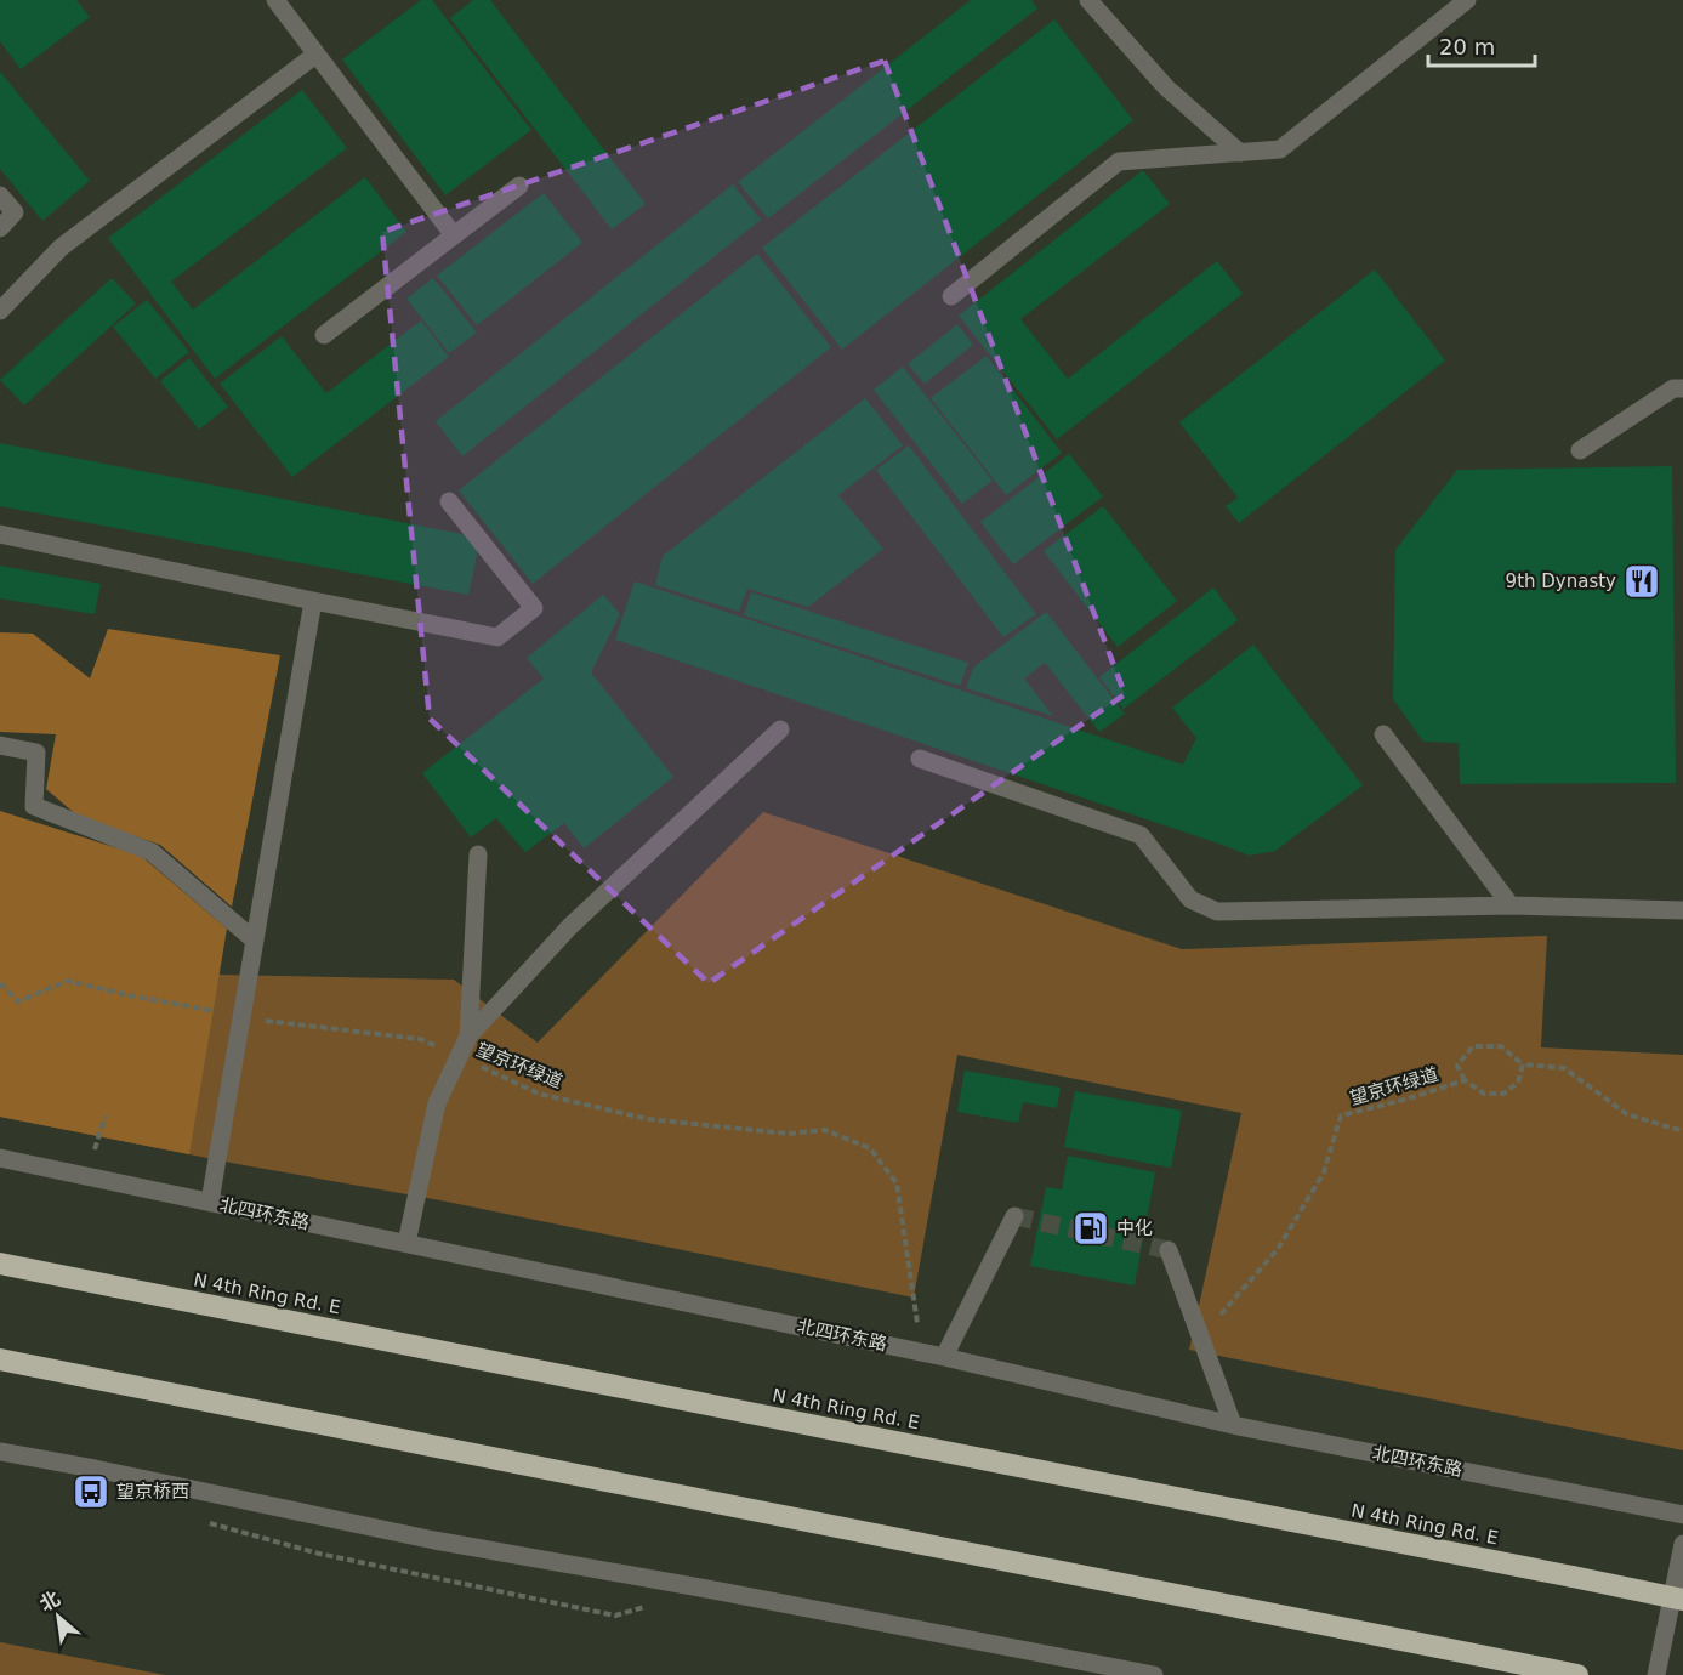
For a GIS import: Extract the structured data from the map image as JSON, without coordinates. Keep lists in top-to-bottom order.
{
  "streets": {
    "highway": ["N 4th Ring Rd. E"],
    "street": ["北四环东路"],
    "path": ["望京环绿道"]
  },
  "crossings": [
    ["望京环绿道", "北四环东路"]
  ],
  "places": {
    "restaurant": ["9th Dynasty"],
    "fuel station": ["中化"],
    "bus stop": ["望京桥西"]
  },
  "scale_bar": "20 m",
  "north": "top left"
}
